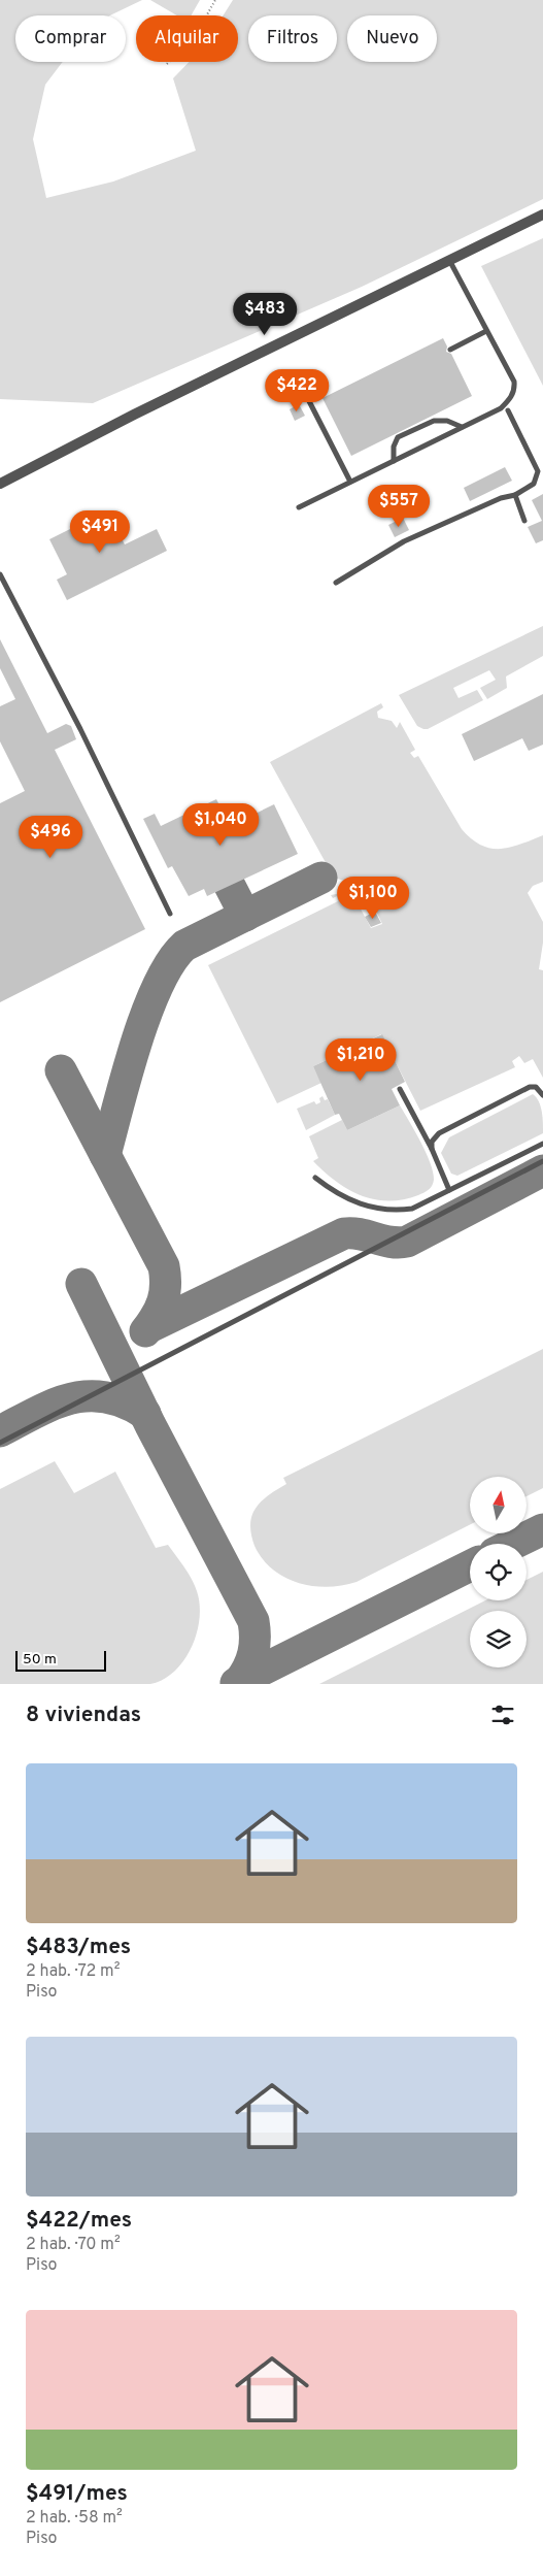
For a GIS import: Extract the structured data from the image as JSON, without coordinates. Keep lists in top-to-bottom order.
{
  "scale_bar": "50 m",
  "north": "top",
  "page": {
    "chip": [
      "Comprar",
      "Alquilar",
      "Filtros",
      "Nuevo"
    ],
    "price": [
      "$483",
      "$422",
      "$557",
      "$491",
      "$1,040",
      "$496",
      "$1,100",
      "$1,210"
    ],
    "scale": "50 m",
    "heading": "8 viviendas",
    "list": [
      {
        "name": "$483/mes",
        "note": "2 hab. · 72 m² · Piso"
      },
      {
        "name": "$422/mes",
        "note": "2 hab. · 70 m² · Piso"
      },
      {
        "name": "$491/mes",
        "note": "2 hab. · 58 m² · Piso"
      }
    ]
  }
}
